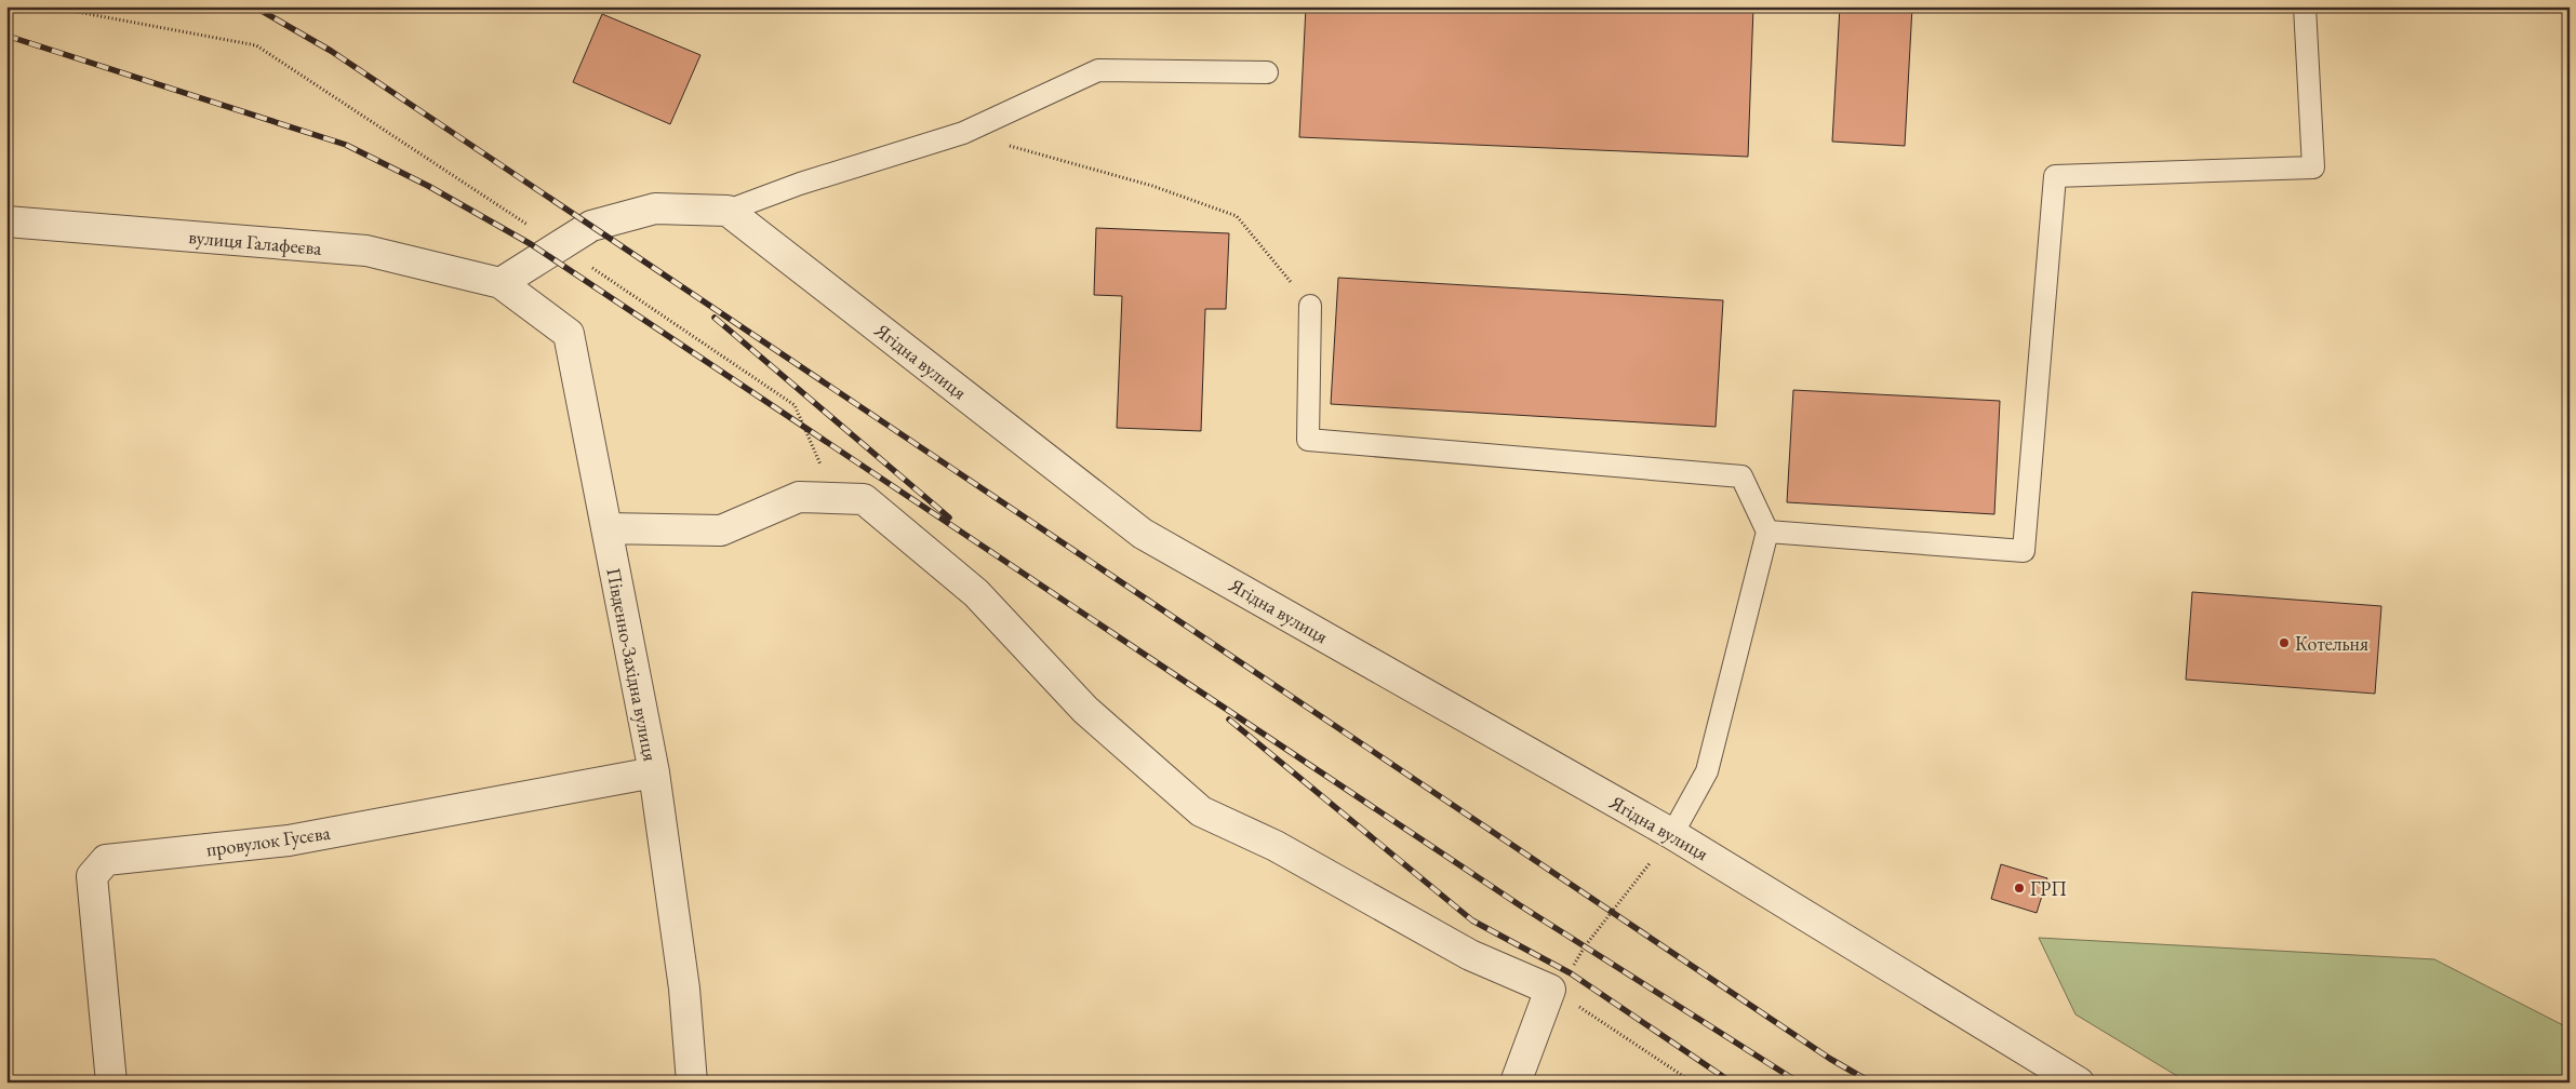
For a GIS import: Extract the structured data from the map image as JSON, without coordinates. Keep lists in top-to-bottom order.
{
  "streets": {
    "street": [
      "вулиця Галафеєва",
      "Ягідна вулиця",
      "Південно-Західна вулиця",
      "провулок Гусєва"
    ]
  },
  "crossings": [
    ["вулиця Галафеєва", "Південно-Західна вулиця"],
    ["Південно-Західна вулиця", "провулок Гусєва"]
  ],
  "places": ["Котельня", "ГРП"]
}
